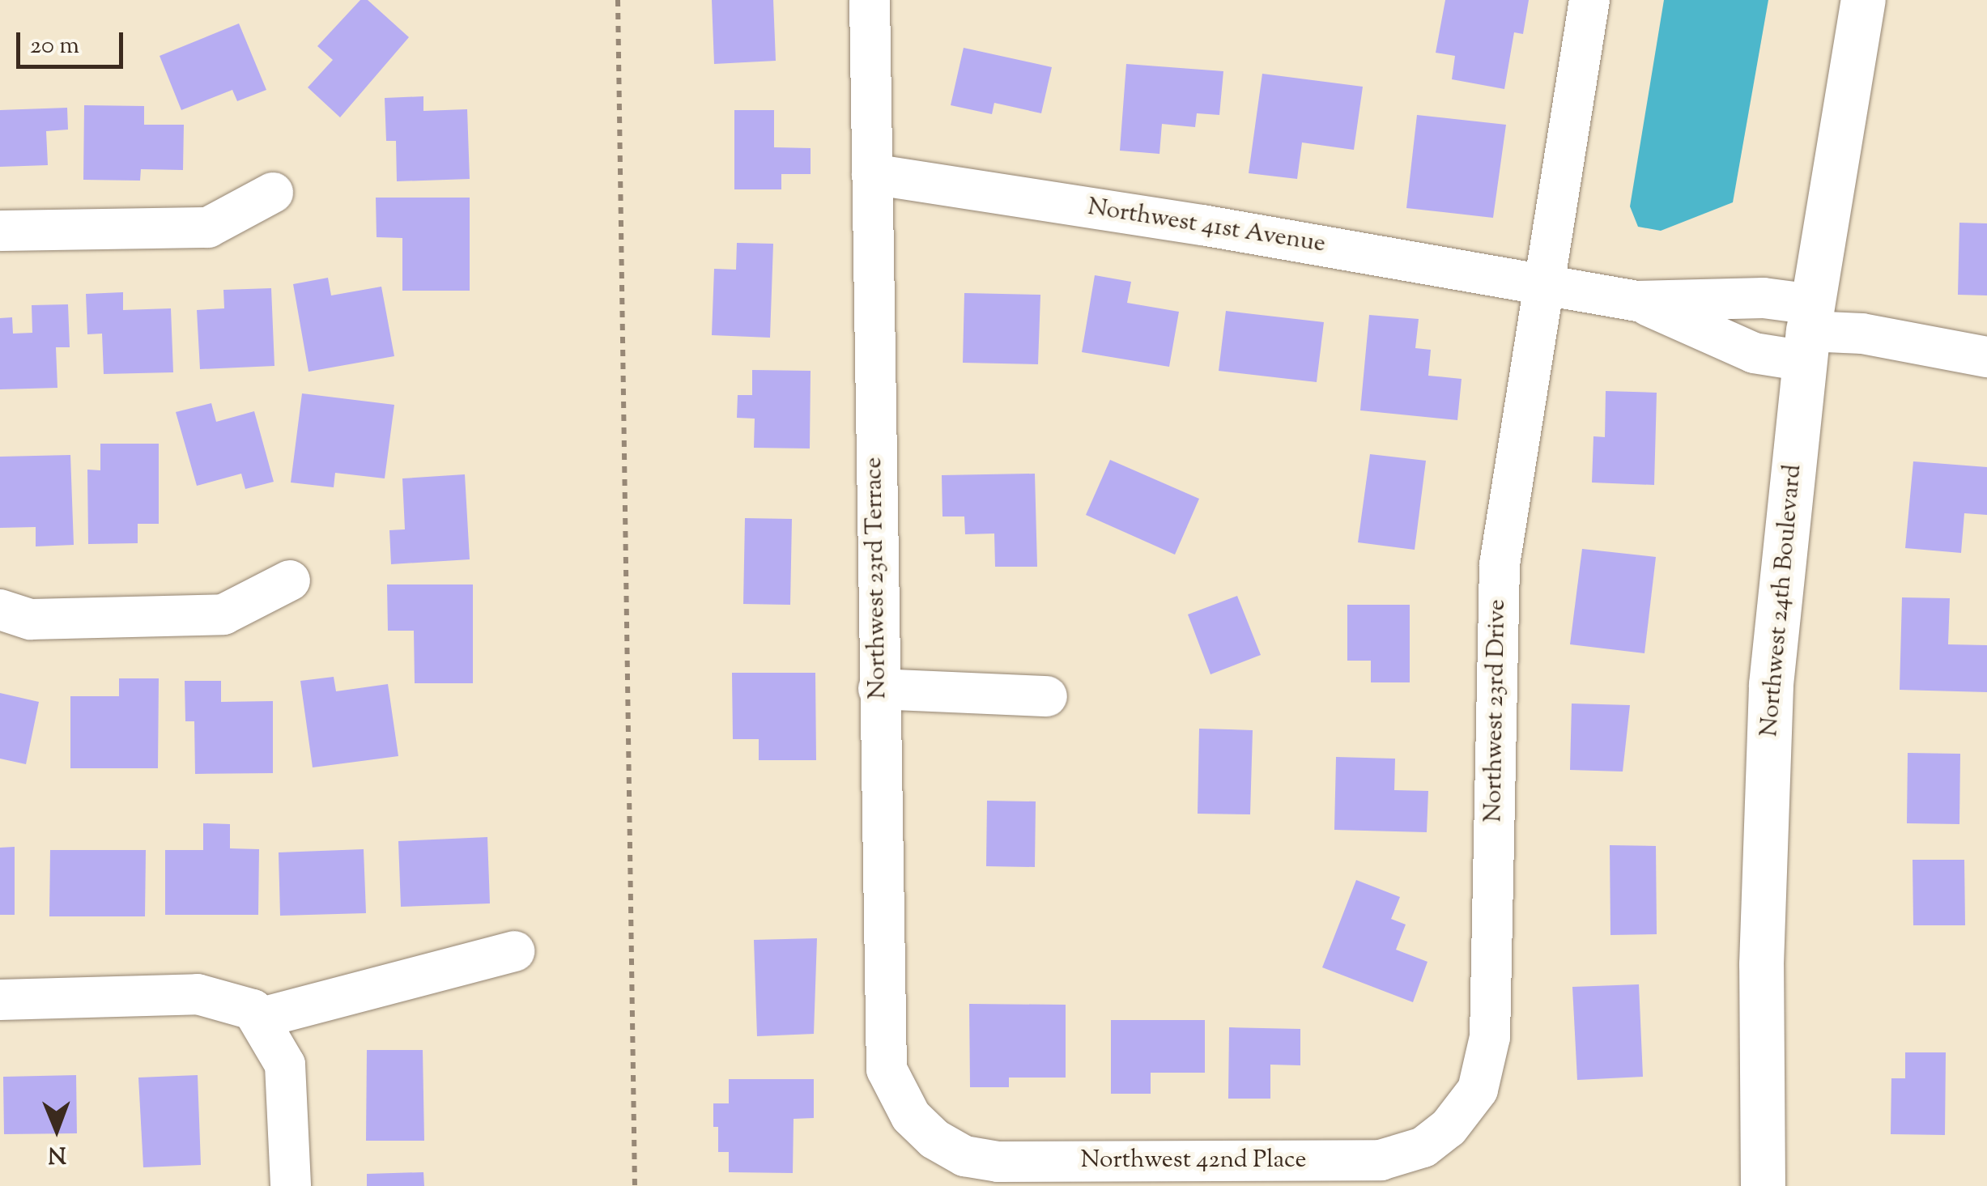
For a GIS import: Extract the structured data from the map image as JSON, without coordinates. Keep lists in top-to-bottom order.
{
  "streets": {
    "street": [
      "Northwest 41st Avenue",
      "Northwest 23rd Terrace",
      "Northwest 24th Boulevard",
      "Northwest 23rd Drive",
      "Northwest 42nd Place"
    ]
  },
  "crossings": [
    ["Northwest 41st Avenue", "Northwest 23rd Terrace"],
    ["Northwest 41st Avenue", "Northwest 23rd Drive"],
    ["Northwest 23rd Terrace", "Northwest 42nd Place"],
    ["Northwest 23rd Drive", "Northwest 42nd Place"]
  ],
  "scale_bar": "20 m",
  "north": "bottom"
}
